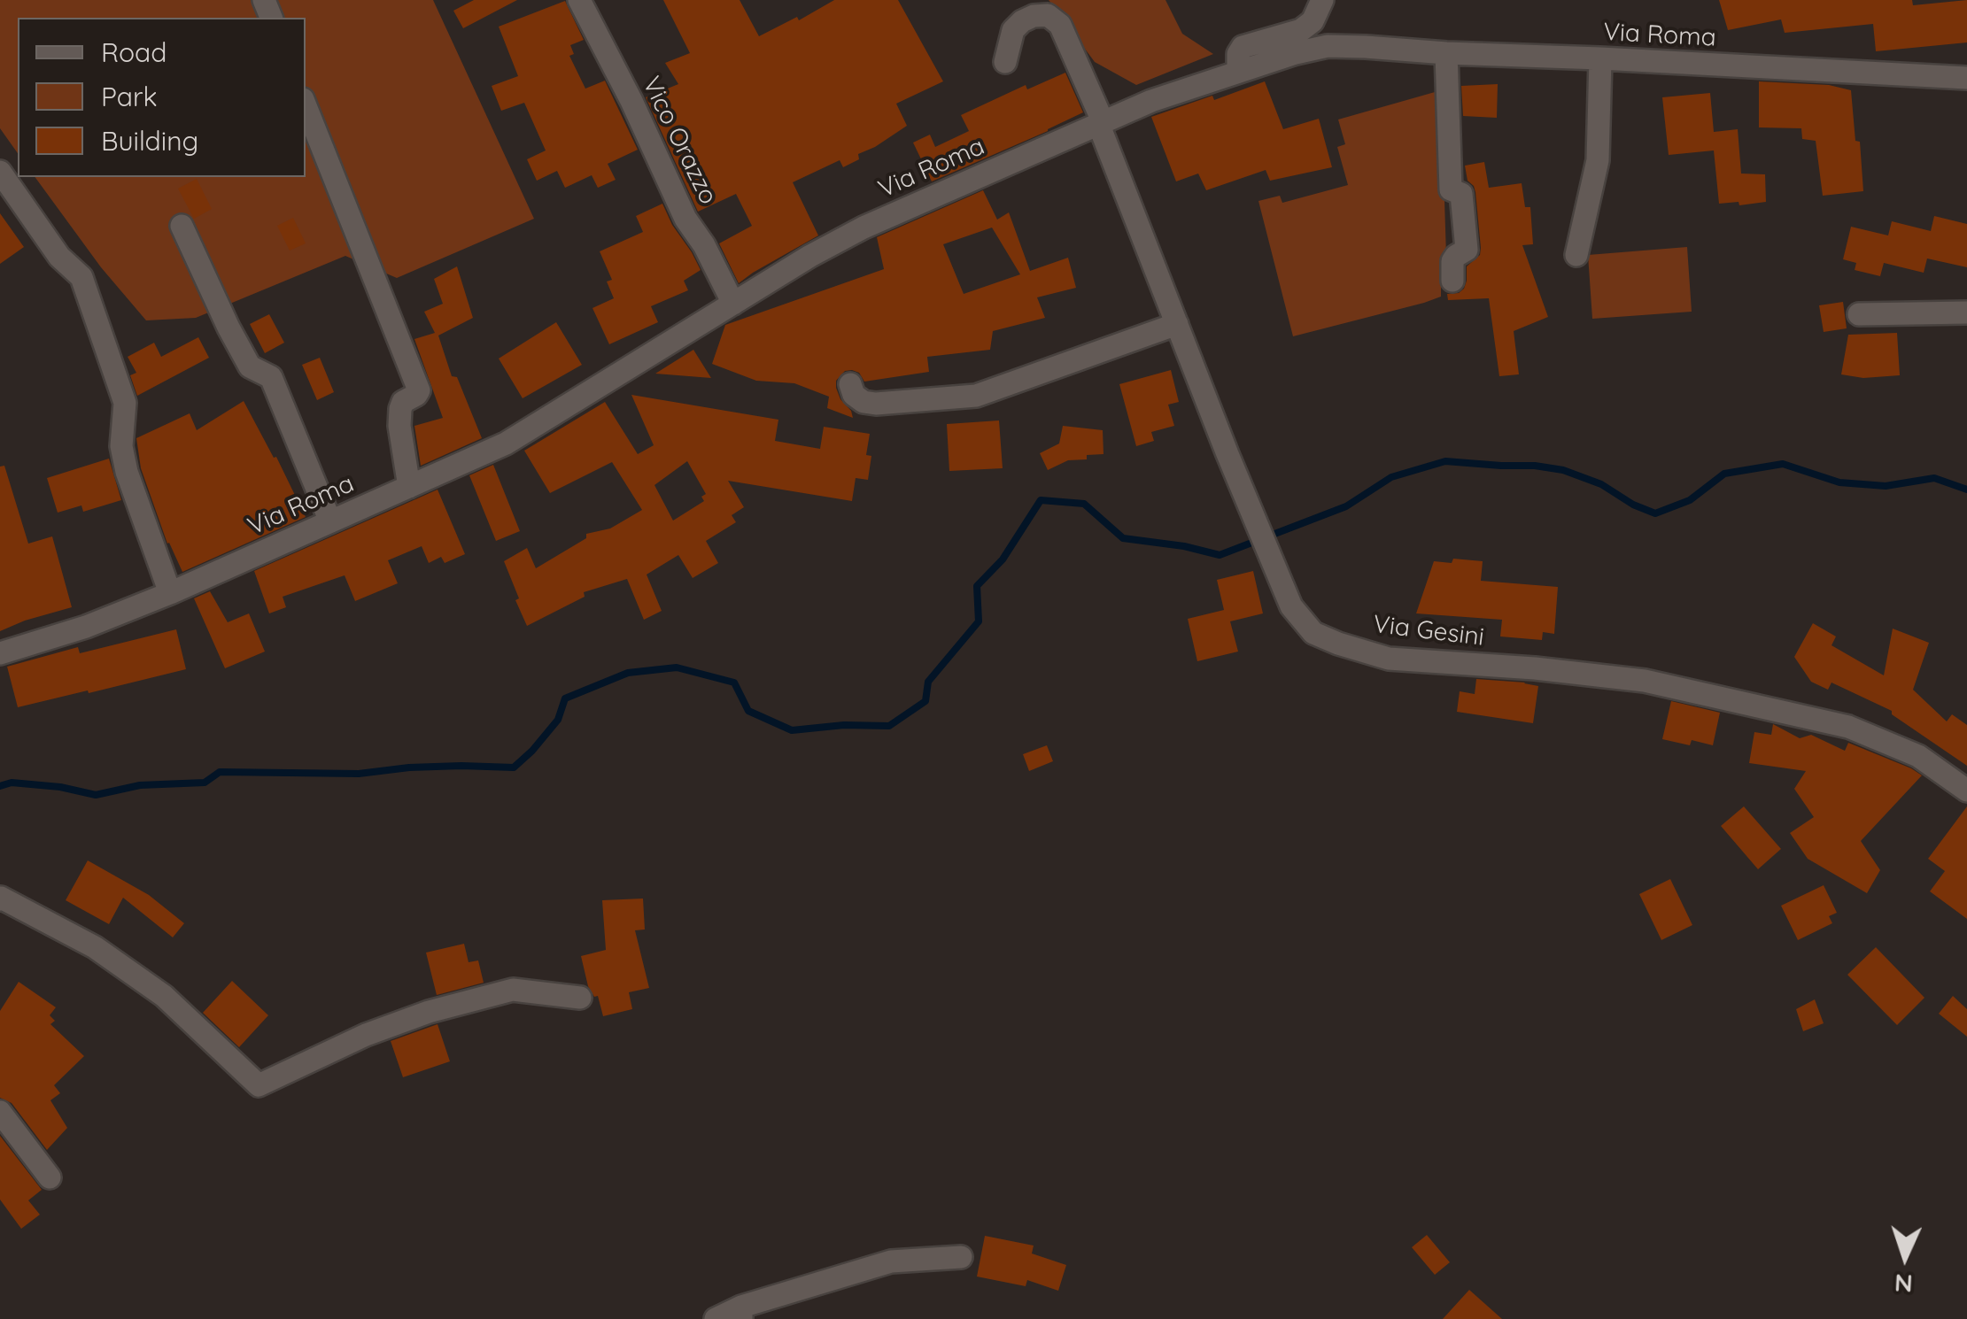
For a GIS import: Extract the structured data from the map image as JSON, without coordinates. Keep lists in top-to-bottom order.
{
  "streets": {
    "street": ["Via Roma", "Vico Orazzo", "Via Gesini"]
  },
  "crossings": [
    ["Via Roma", "Vico Orazzo"],
    ["Via Roma", "Via Gesini"]
  ],
  "legend": ["Road", "Park", "Building"],
  "north": "bottom"
}
